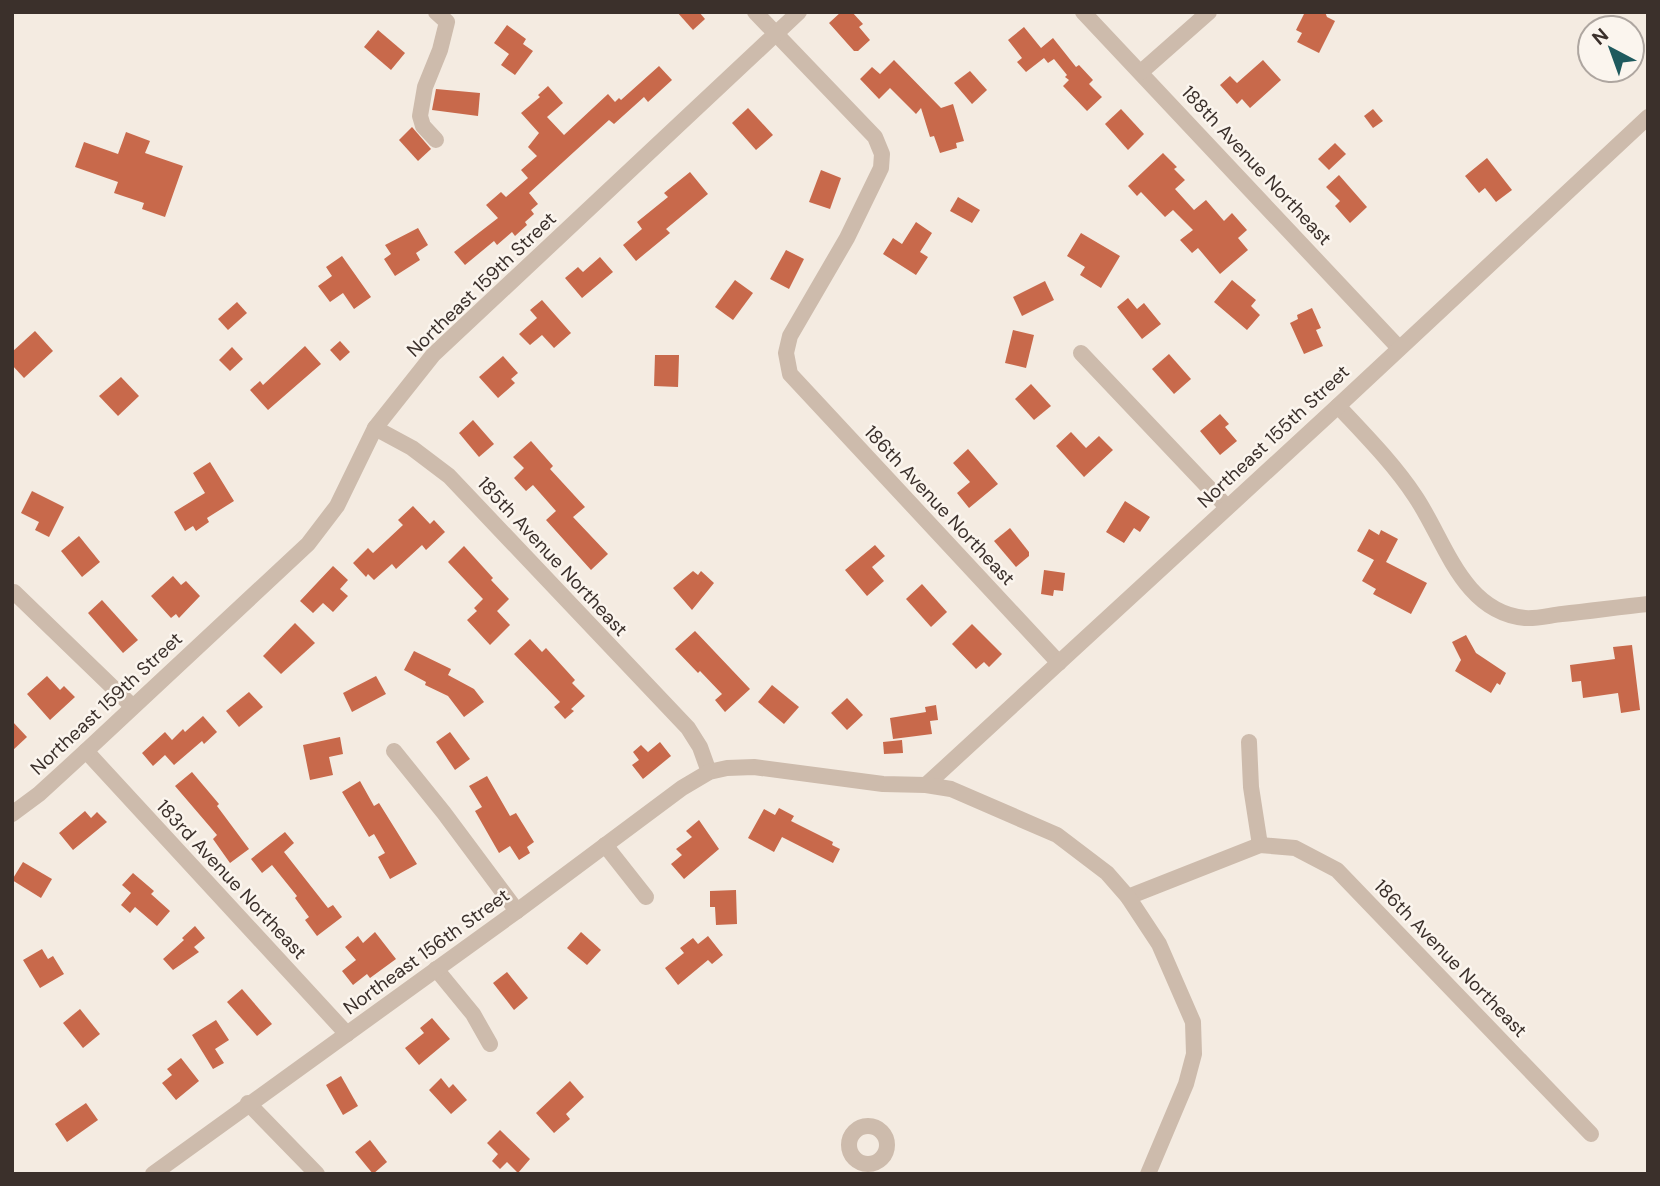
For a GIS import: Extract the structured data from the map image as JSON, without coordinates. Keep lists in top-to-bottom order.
{
  "streets": {
    "street": [
      "188th Avenue Northeast",
      "Northeast 159th Street",
      "Northeast 155th Street",
      "186th Avenue Northeast",
      "185th Avenue Northeast",
      "183rd Avenue Northeast",
      "Northeast 156th Street"
    ]
  },
  "crossings": [
    ["188th Avenue Northeast", "Northeast 155th Street"],
    ["Northeast 159th Street", "186th Avenue Northeast"],
    ["Northeast 159th Street", "185th Avenue Northeast"],
    ["Northeast 159th Street", "183rd Avenue Northeast"],
    ["Northeast 155th Street", "186th Avenue Northeast"],
    ["Northeast 155th Street", "Northeast 156th Street"],
    ["185th Avenue Northeast", "Northeast 156th Street"],
    ["183rd Avenue Northeast", "Northeast 156th Street"]
  ],
  "north": "top left"
}
